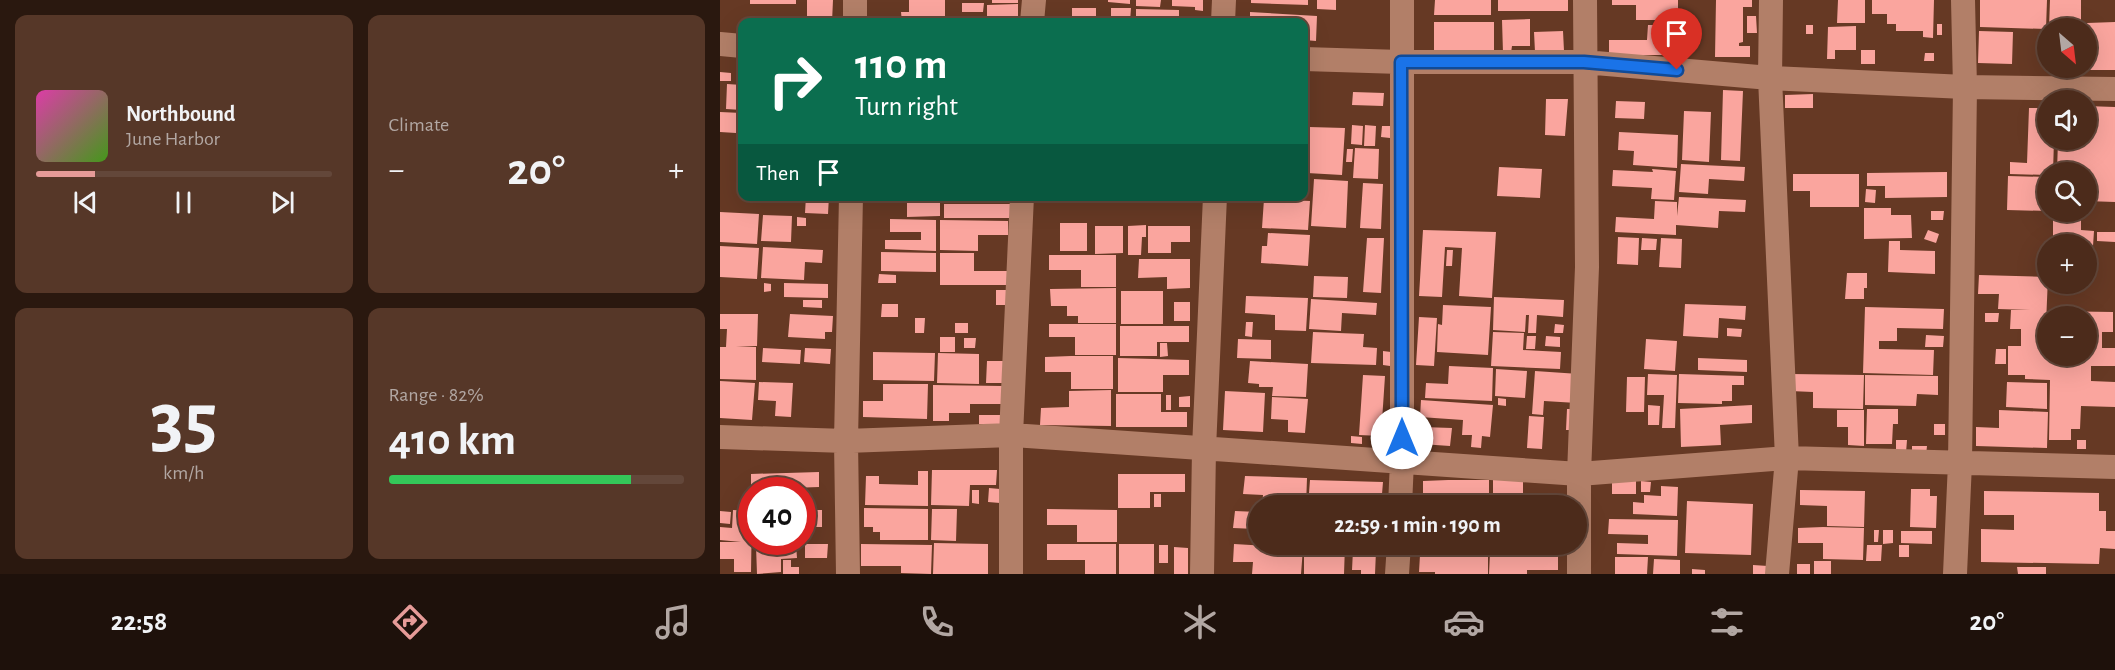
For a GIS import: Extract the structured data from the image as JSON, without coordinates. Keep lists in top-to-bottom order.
{
  "north": "bottom right",
  "page": {
    "tile": [
      "Climate",
      ["35", "km/h"],
      ["Range · 82%", "410 km"]
    ],
    "map_buttons": ["+", "−"],
    "turn": ["110 m", "Turn right"],
    "song": ["Northbound", "June Harbor"],
    "then": "Then",
    "heat": ["−", "20°", "+"],
    "limit": "40",
    "trip": "22:59 · 1 min · 190 m",
    "tabs": ["22:58", "20°"]
  }
}
